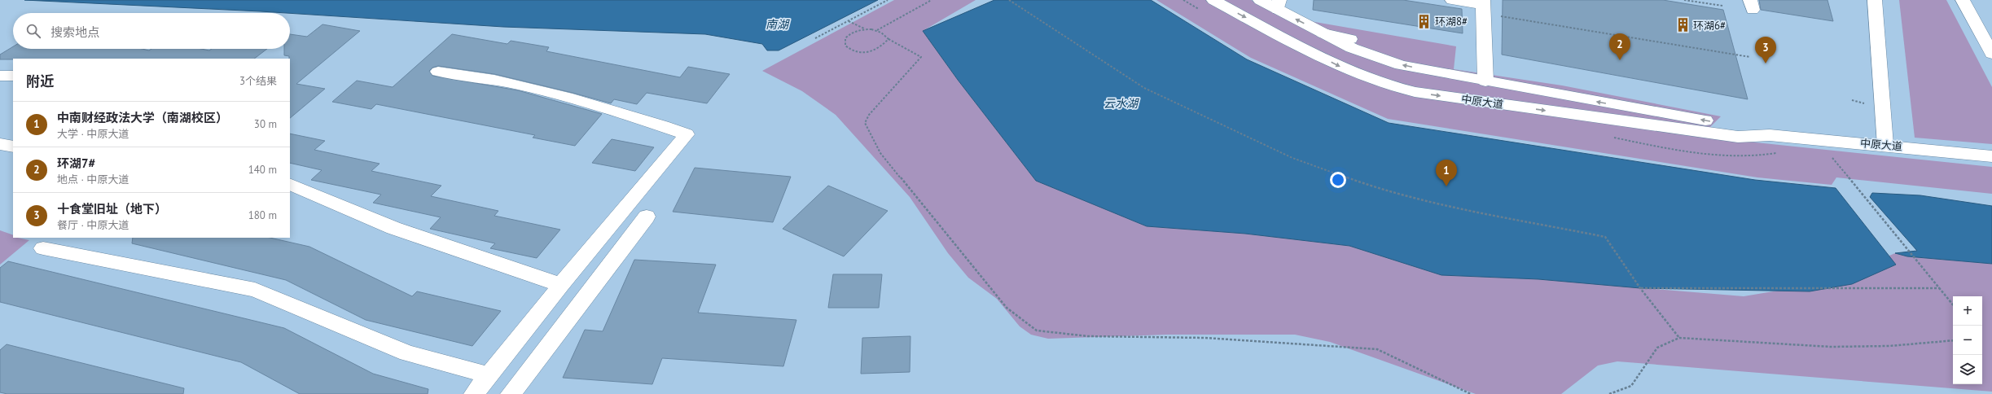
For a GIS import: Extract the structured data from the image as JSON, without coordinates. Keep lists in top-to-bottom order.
{
  "streets": {
    "street": ["中原大道"]
  },
  "water": ["南湖", "云水湖"],
  "places": {
    "building": ["环湖8#", "环湖6#"]
  },
  "page": {
    "search": "搜索地点",
    "pins": ["2", "3", "1"],
    "heading": ["附近", "3个结果"],
    "list": [
      {
        "mark": "1",
        "name": "中南财经政法大学（南湖校区）",
        "note": "大学 · 中原大道",
        "value": "30 m"
      },
      {
        "mark": "2",
        "name": "环湖7#",
        "note": "地点 · 中原大道",
        "value": "140 m"
      },
      {
        "mark": "3",
        "name": "十食堂旧址（地下）",
        "note": "餐厅 · 中原大道",
        "value": "180 m"
      }
    ],
    "map_buttons": ["+", "−"]
  }
}
